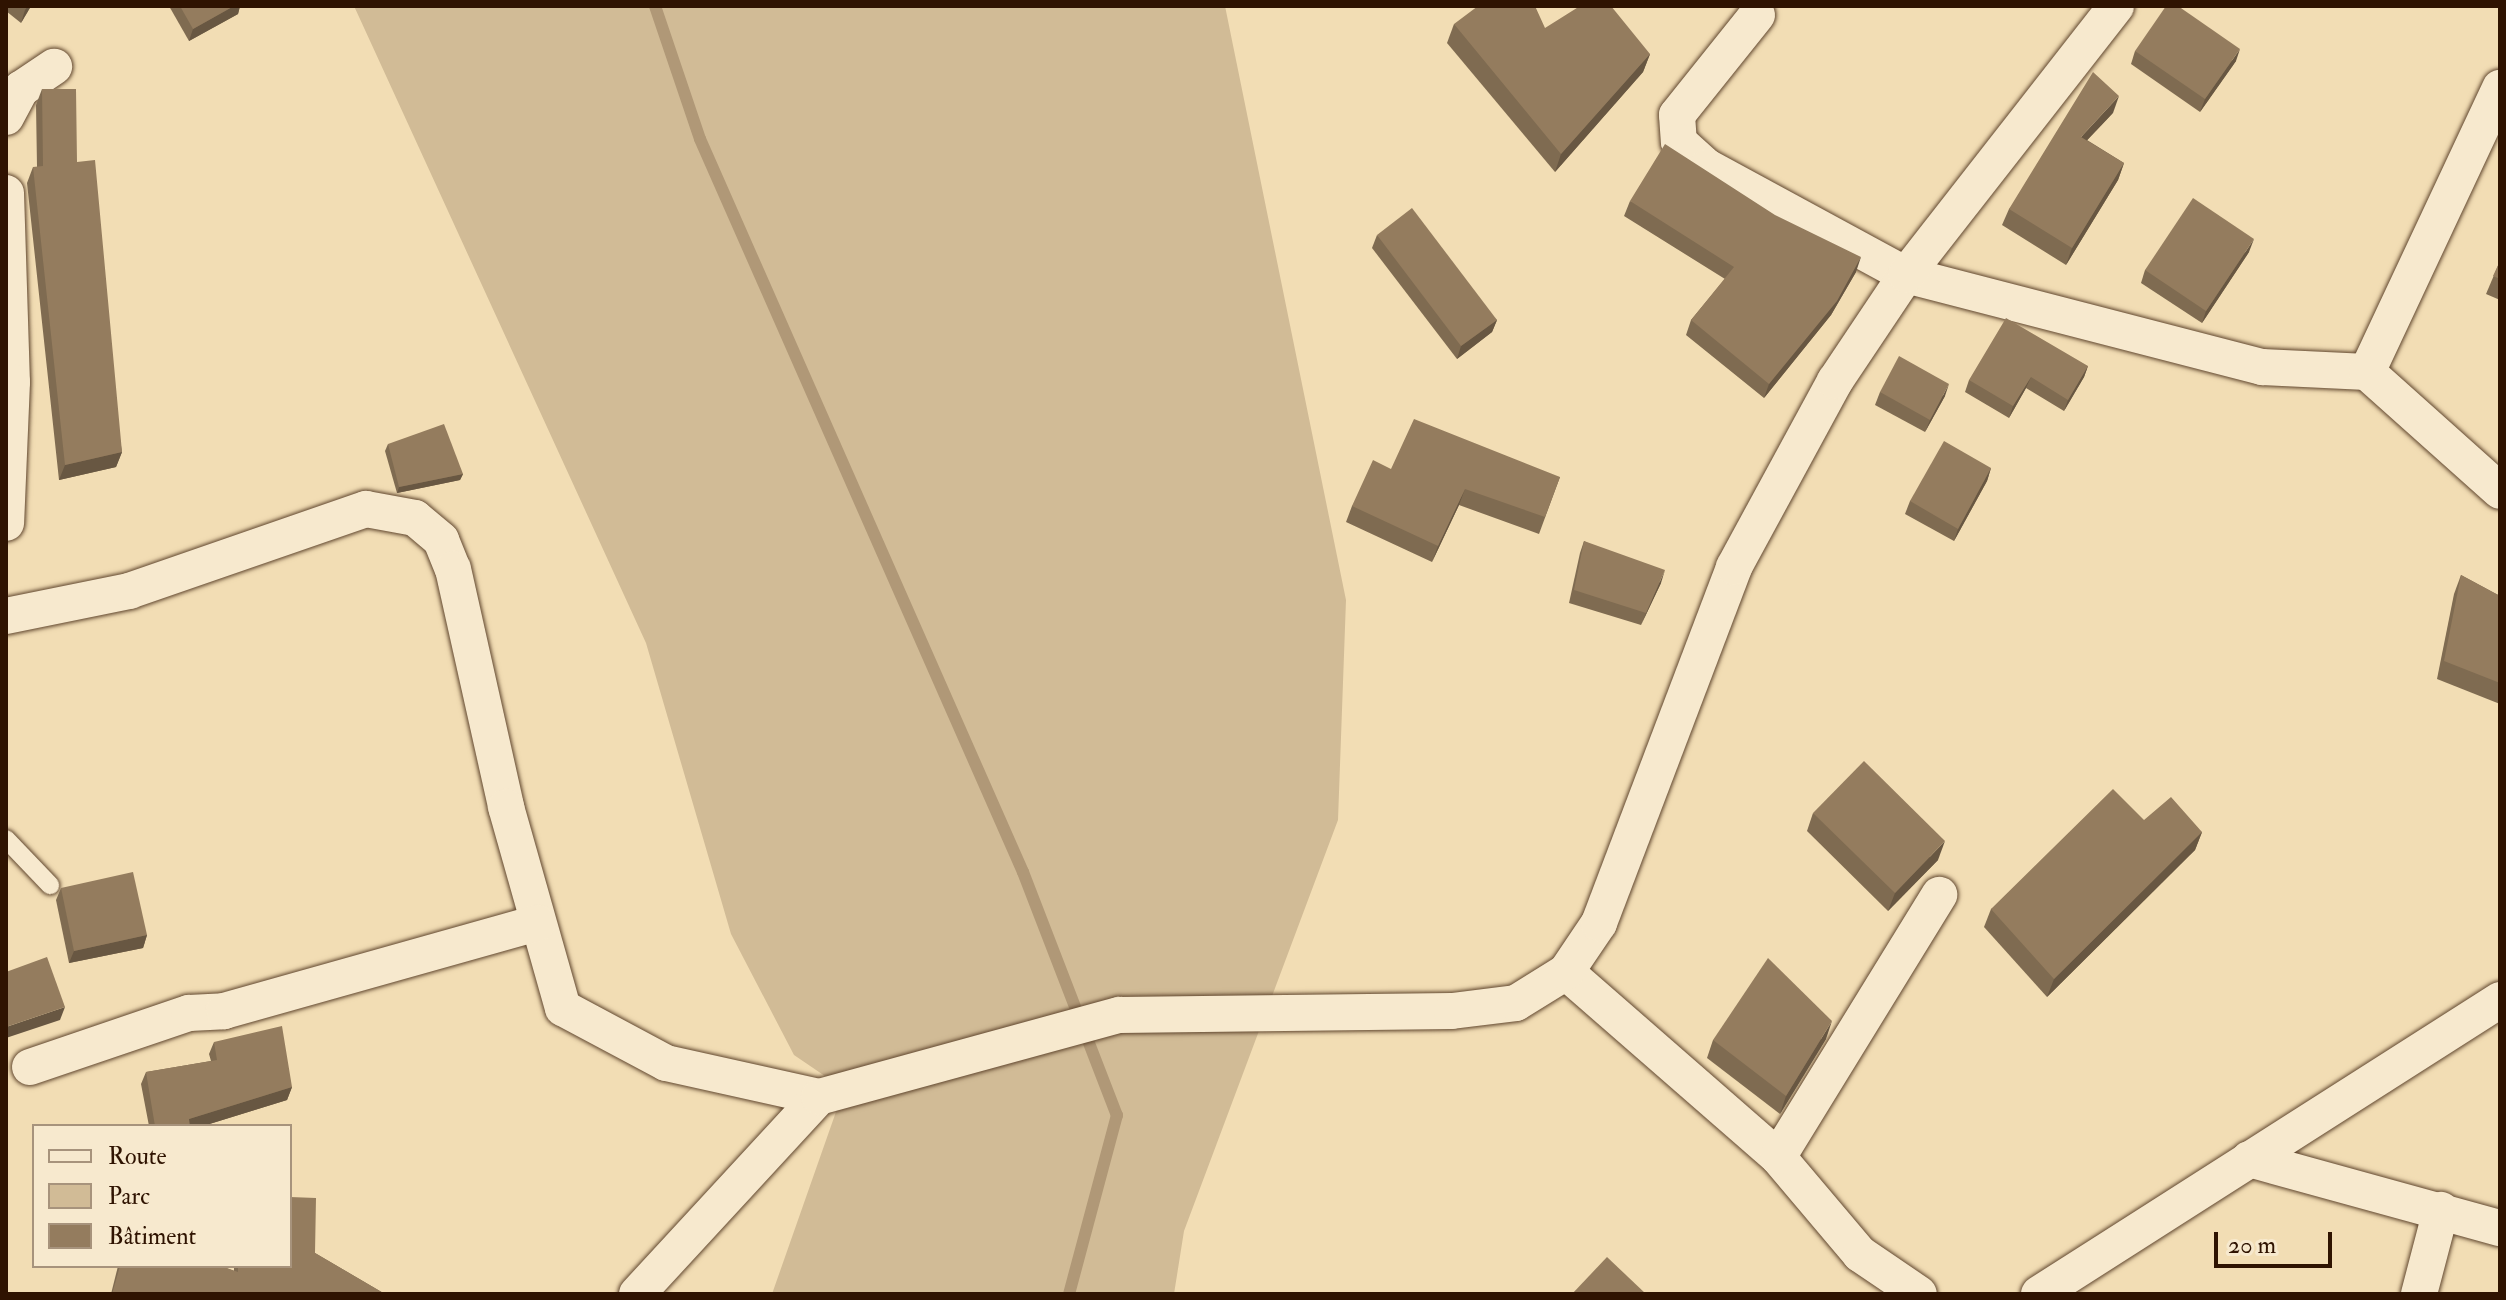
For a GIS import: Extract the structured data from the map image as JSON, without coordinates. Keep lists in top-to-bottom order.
{
  "legend": ["Route", "Parc", "Bâtiment"],
  "scale_bar": "20 m"
}
